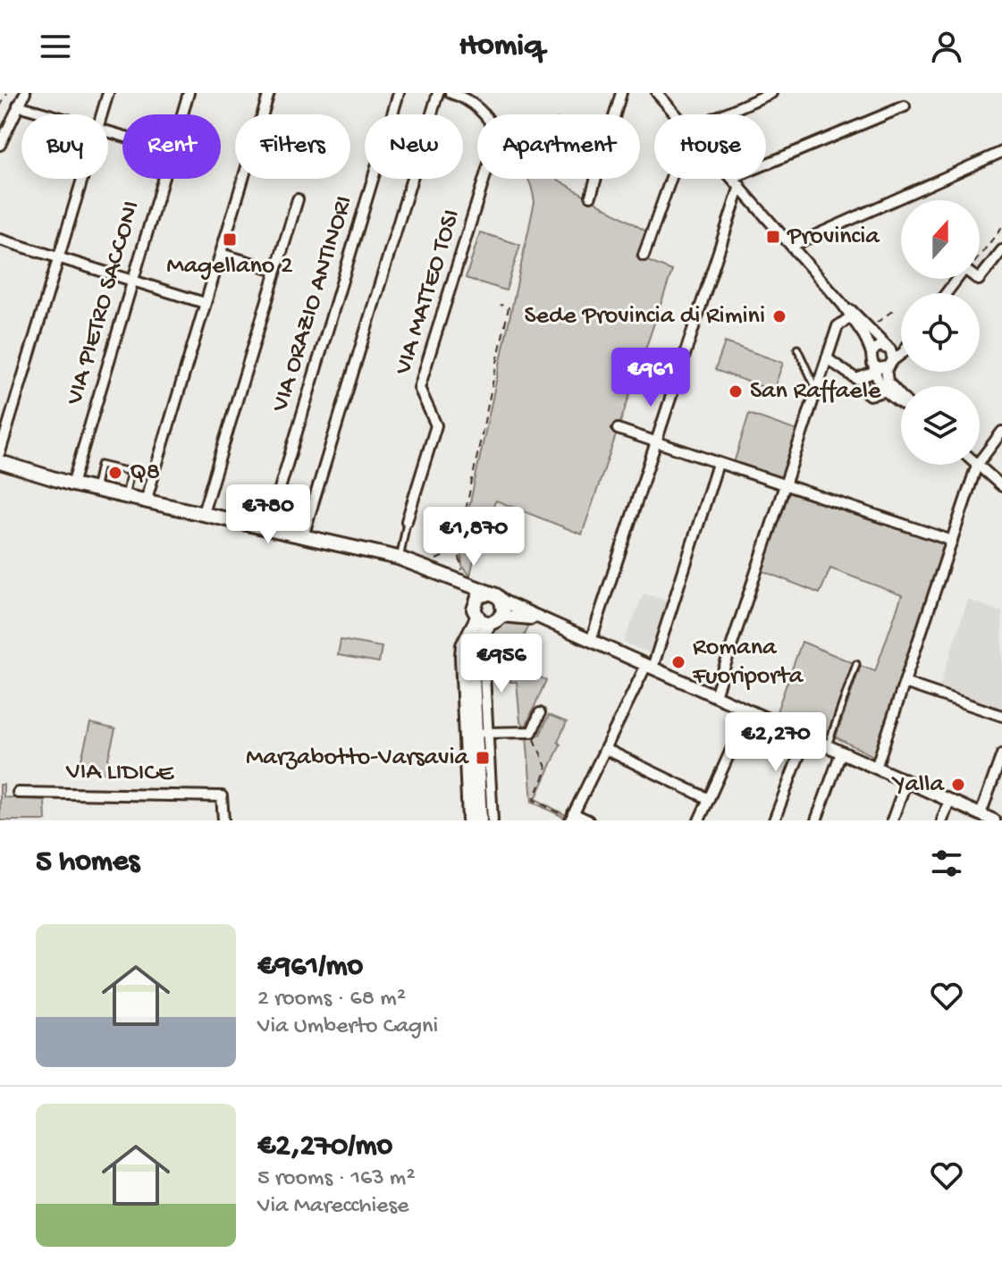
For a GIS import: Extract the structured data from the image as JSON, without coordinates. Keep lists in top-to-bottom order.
{
  "streets": {
    "street": [
      "VIA MATTEO TOSI",
      "VIA PIETRO SACCONI",
      "VIA ORAZIO ANTINORI",
      "VIA LIDICE"
    ]
  },
  "places": {
    "transit": ["Provincia", "Magellano 2", "Marzabotto-Varsavia"],
    "other": [
      "Sede Provincia di Rimini",
      "San Raffaele",
      "Q8",
      "Romana Fuoriporta",
      "Yalla"
    ]
  },
  "north": "top",
  "page": {
    "header": "Homiq",
    "chip": [
      "Buy",
      "Rent",
      "Filters",
      "New",
      "Apartment",
      "House"
    ],
    "price": [
      "€961",
      "€780",
      "€1,870",
      "€956",
      "€2,270"
    ],
    "heading": "5 homes",
    "list": [
      {
        "name": "€961/mo",
        "note": "2 rooms · 68 m² · Via Umberto Cagni"
      },
      {
        "name": "€2,270/mo",
        "note": "5 rooms · 163 m² · Via Marecchiese"
      }
    ]
  }
}
